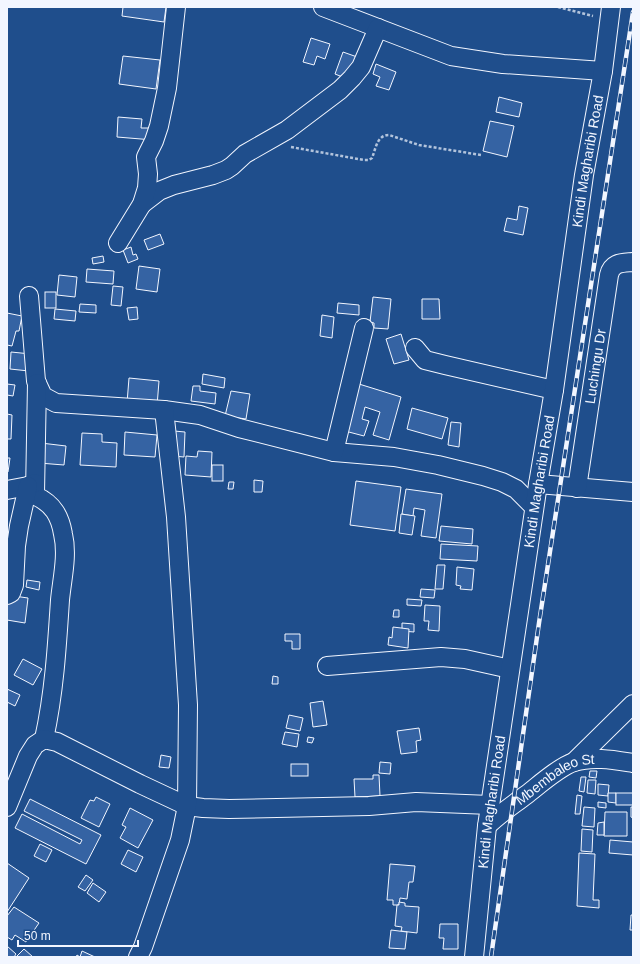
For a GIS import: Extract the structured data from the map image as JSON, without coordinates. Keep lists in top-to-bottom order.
{
  "streets": {
    "street": ["Kindi Magharibi Road", "Luchingu Dr", "Mbembaleo St"]
  },
  "crossings": [
    ["Kindi Magharibi Road", "Mbembaleo St"]
  ],
  "scale_bar": "50 m"
}
